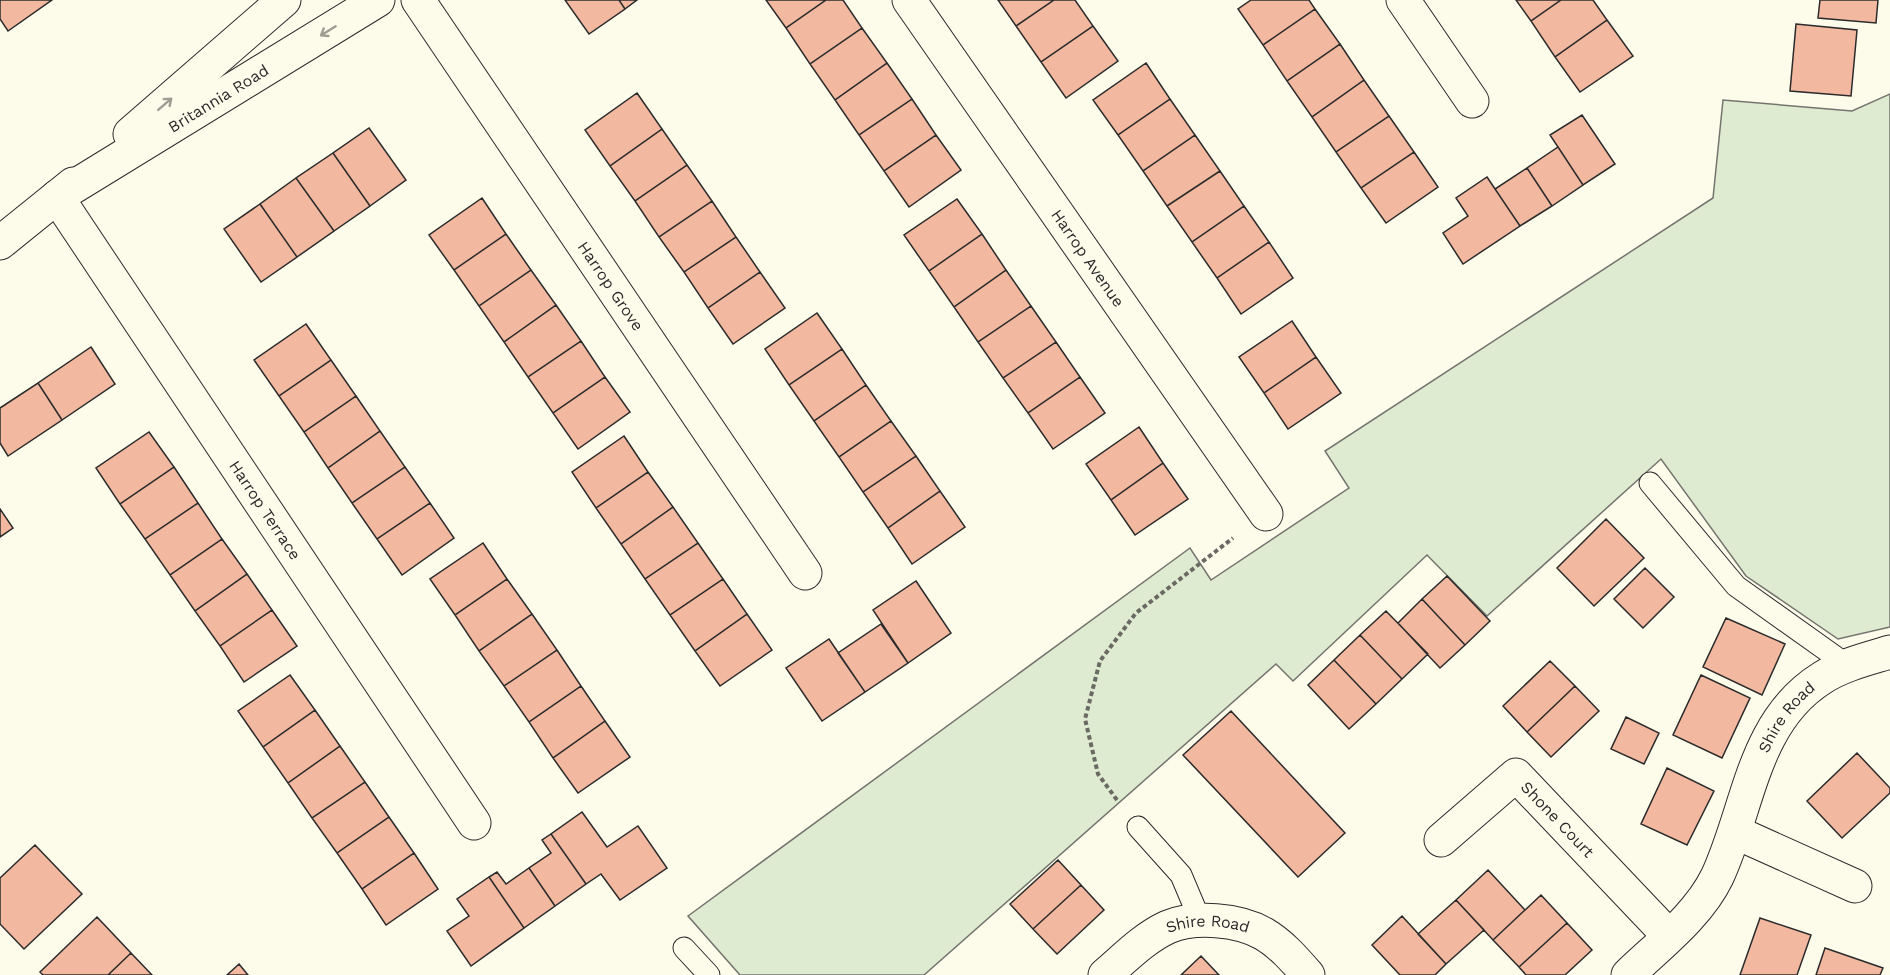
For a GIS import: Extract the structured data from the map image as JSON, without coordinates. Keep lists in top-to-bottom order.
{
  "streets": {
    "street": [
      "Britannia Road",
      "Harrop Avenue",
      "Harrop Grove",
      "Harrop Terrace",
      "Shire Road",
      "Shone Court"
    ]
  },
  "crossings": [
    ["Britannia Road", "Harrop Terrace"],
    ["Shire Road", "Shone Court"]
  ]
}
